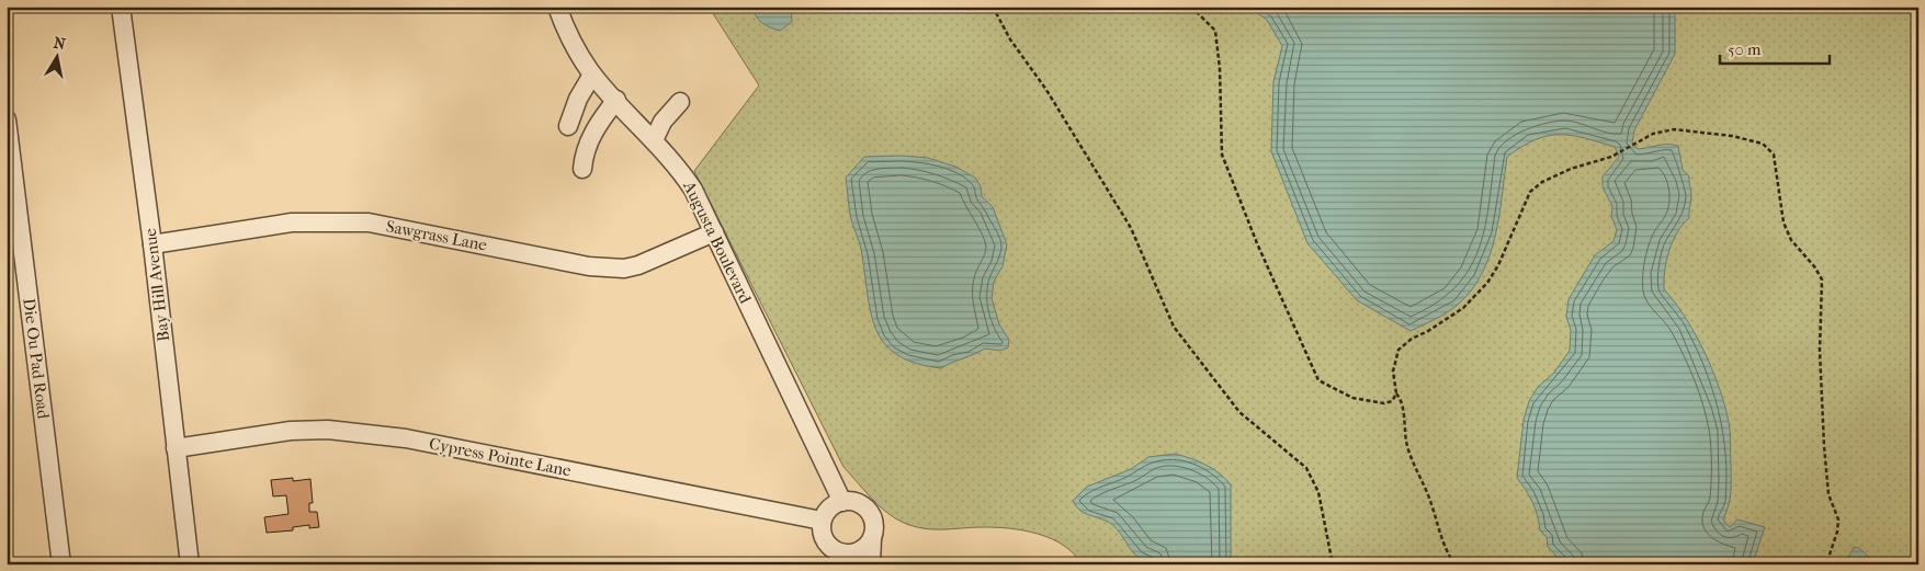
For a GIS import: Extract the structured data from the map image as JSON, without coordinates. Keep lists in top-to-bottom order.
{
  "streets": {
    "street": [
      "Sawgrass Lane",
      "Augusta Boulevard",
      "Bay Hill Avenue",
      "Die Ou Pad Road",
      "Cypress Pointe Lane"
    ]
  },
  "crossings": [
    ["Sawgrass Lane", "Augusta Boulevard"],
    ["Sawgrass Lane", "Bay Hill Avenue"],
    ["Augusta Boulevard", "Cypress Pointe Lane"],
    ["Bay Hill Avenue", "Cypress Pointe Lane"]
  ],
  "scale_bar": "50 m",
  "north": "top"
}
